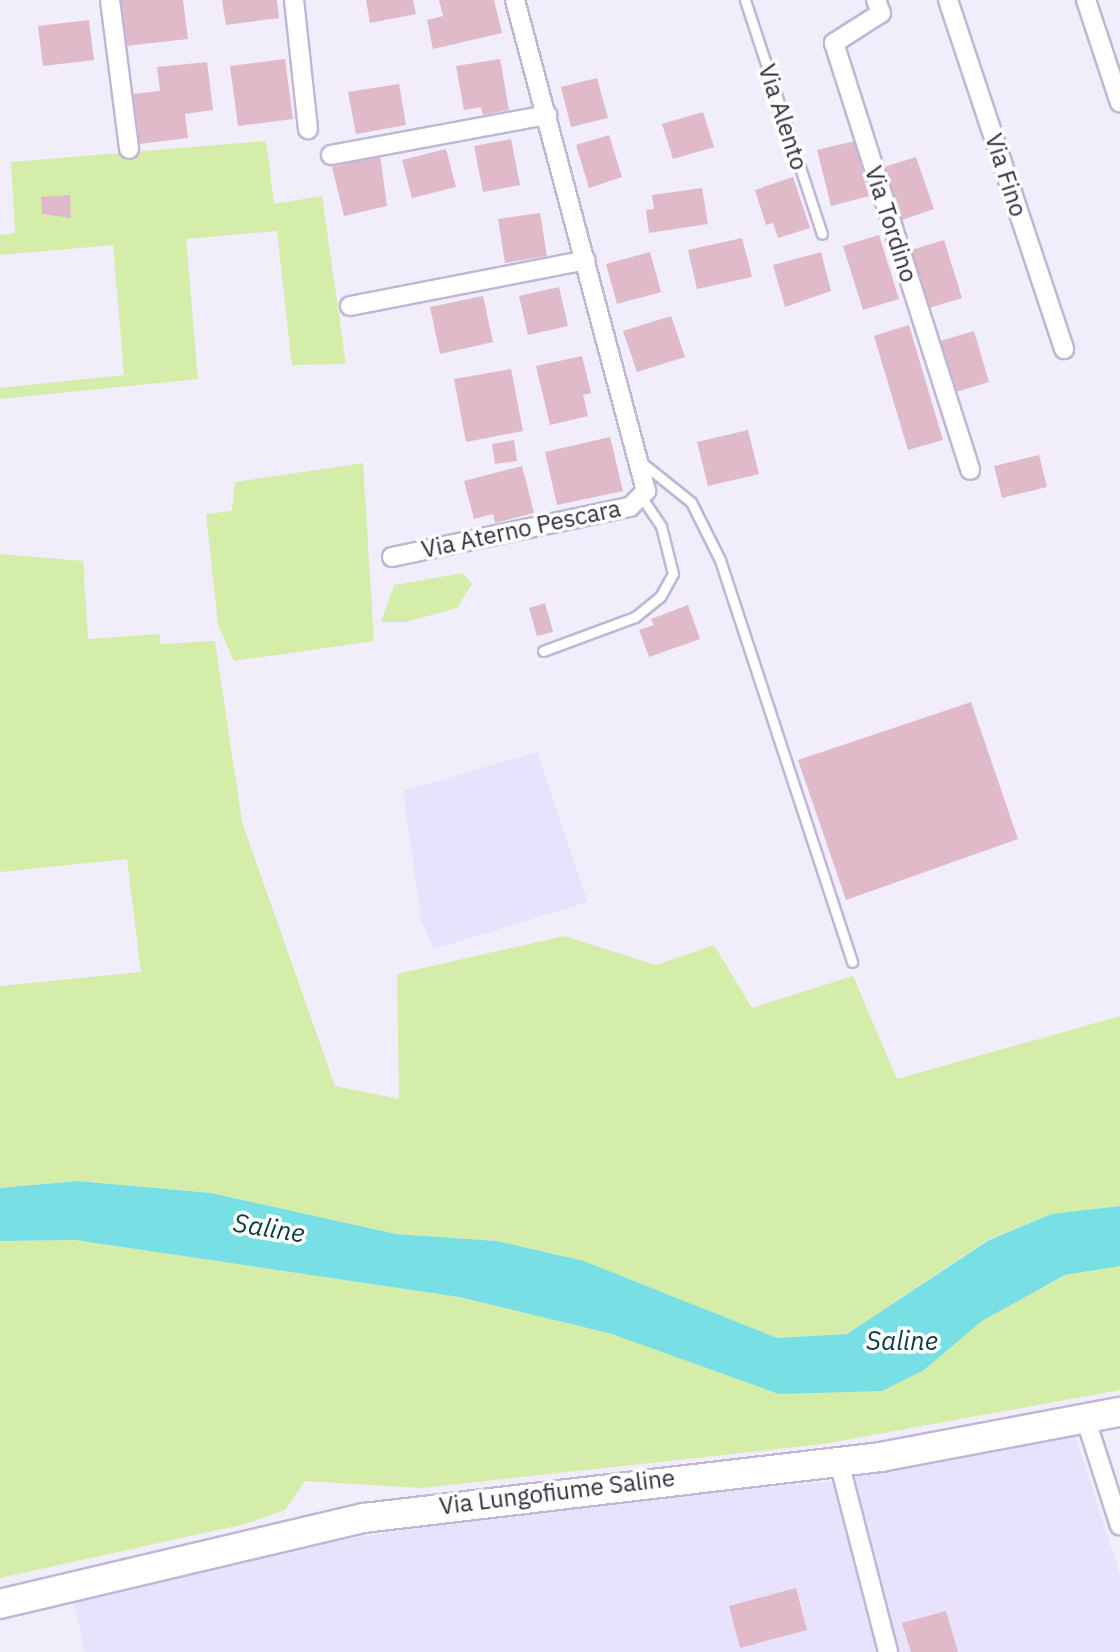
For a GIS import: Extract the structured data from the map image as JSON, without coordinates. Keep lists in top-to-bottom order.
{
  "streets": {
    "main road": ["Via Lungofiume Saline"],
    "street": ["Via Fino", "Via Tordino", "Via Aterno Pescara"],
    "lane": ["Via Alento"]
  },
  "water": ["Saline"]
}
